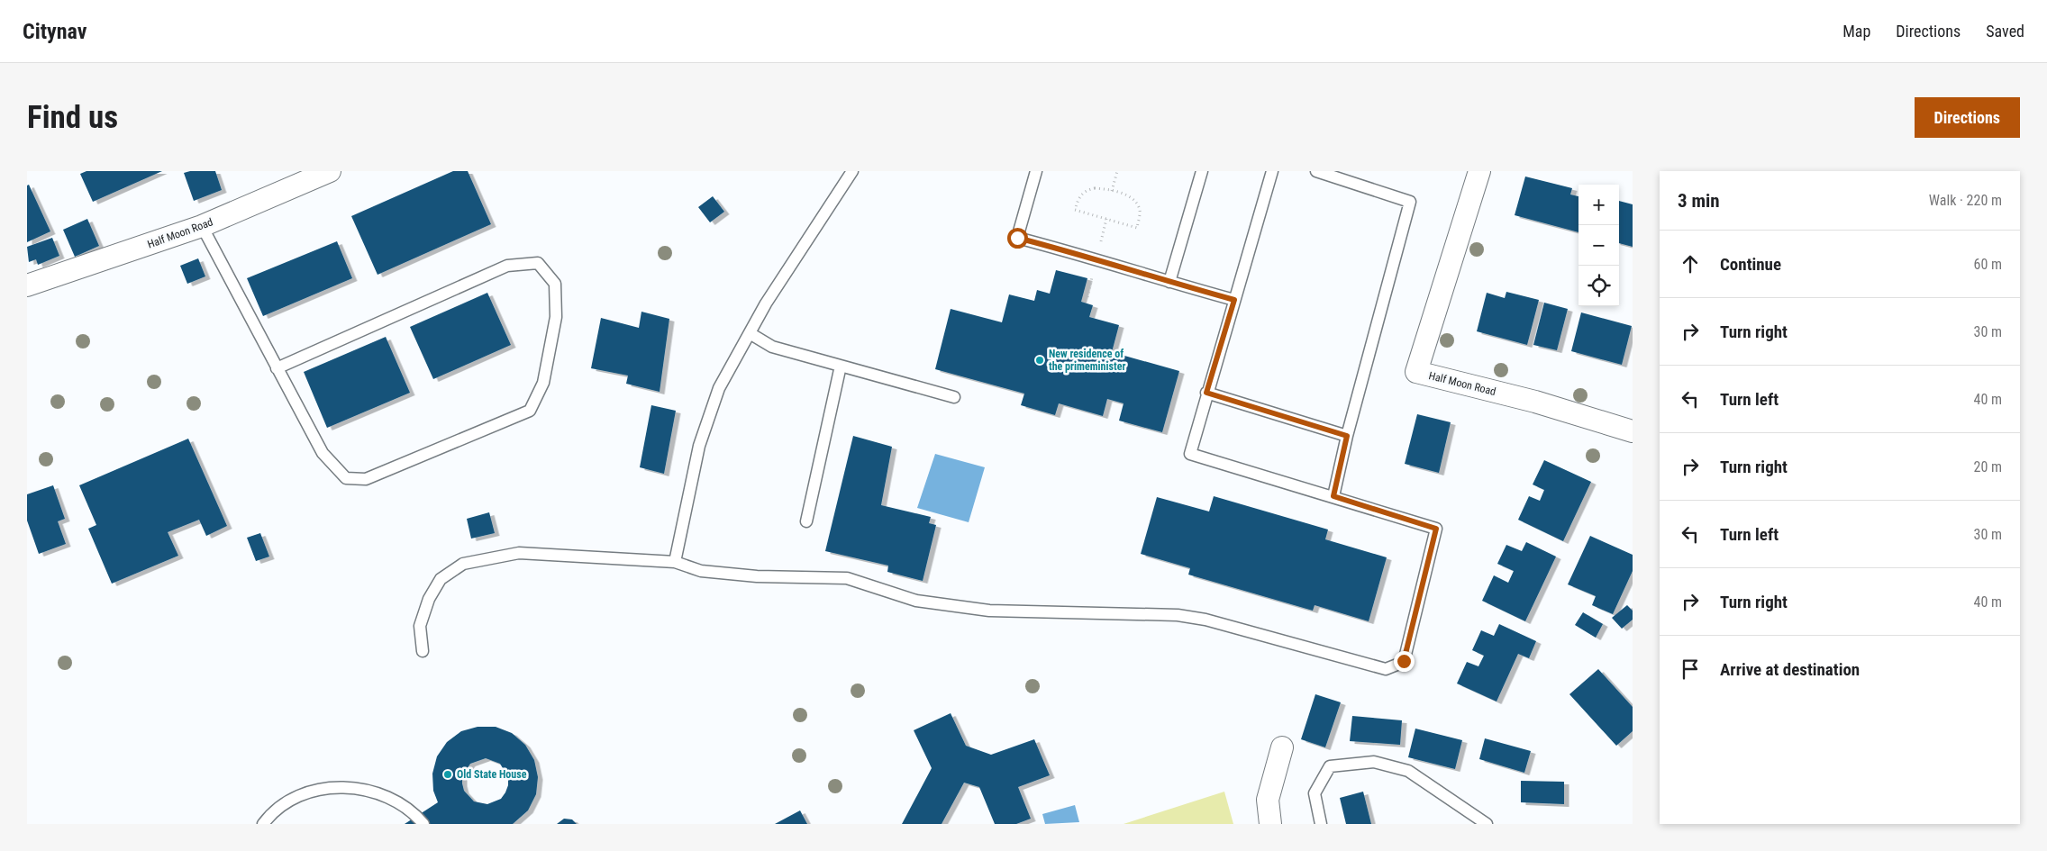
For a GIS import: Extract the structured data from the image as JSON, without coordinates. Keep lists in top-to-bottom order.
{
  "streets": {
    "street": ["Half Moon Road"]
  },
  "places": ["New residence of the primeminister", "Old State House"],
  "page": {
    "header": "Citynav",
    "nav": ["Map", "Directions", "Saved"],
    "buttons": "Directions",
    "title": "Find us",
    "heading": ["3 min", "Walk · 220 m"],
    "map_buttons": ["+", "−"],
    "list": [
      ["Continue", "60 m"],
      ["Turn right", "30 m"],
      ["Turn left", "40 m"],
      ["Turn right", "20 m"],
      ["Turn left", "30 m"],
      ["Turn right", "40 m"],
      "Arrive at destination"
    ]
  }
}
